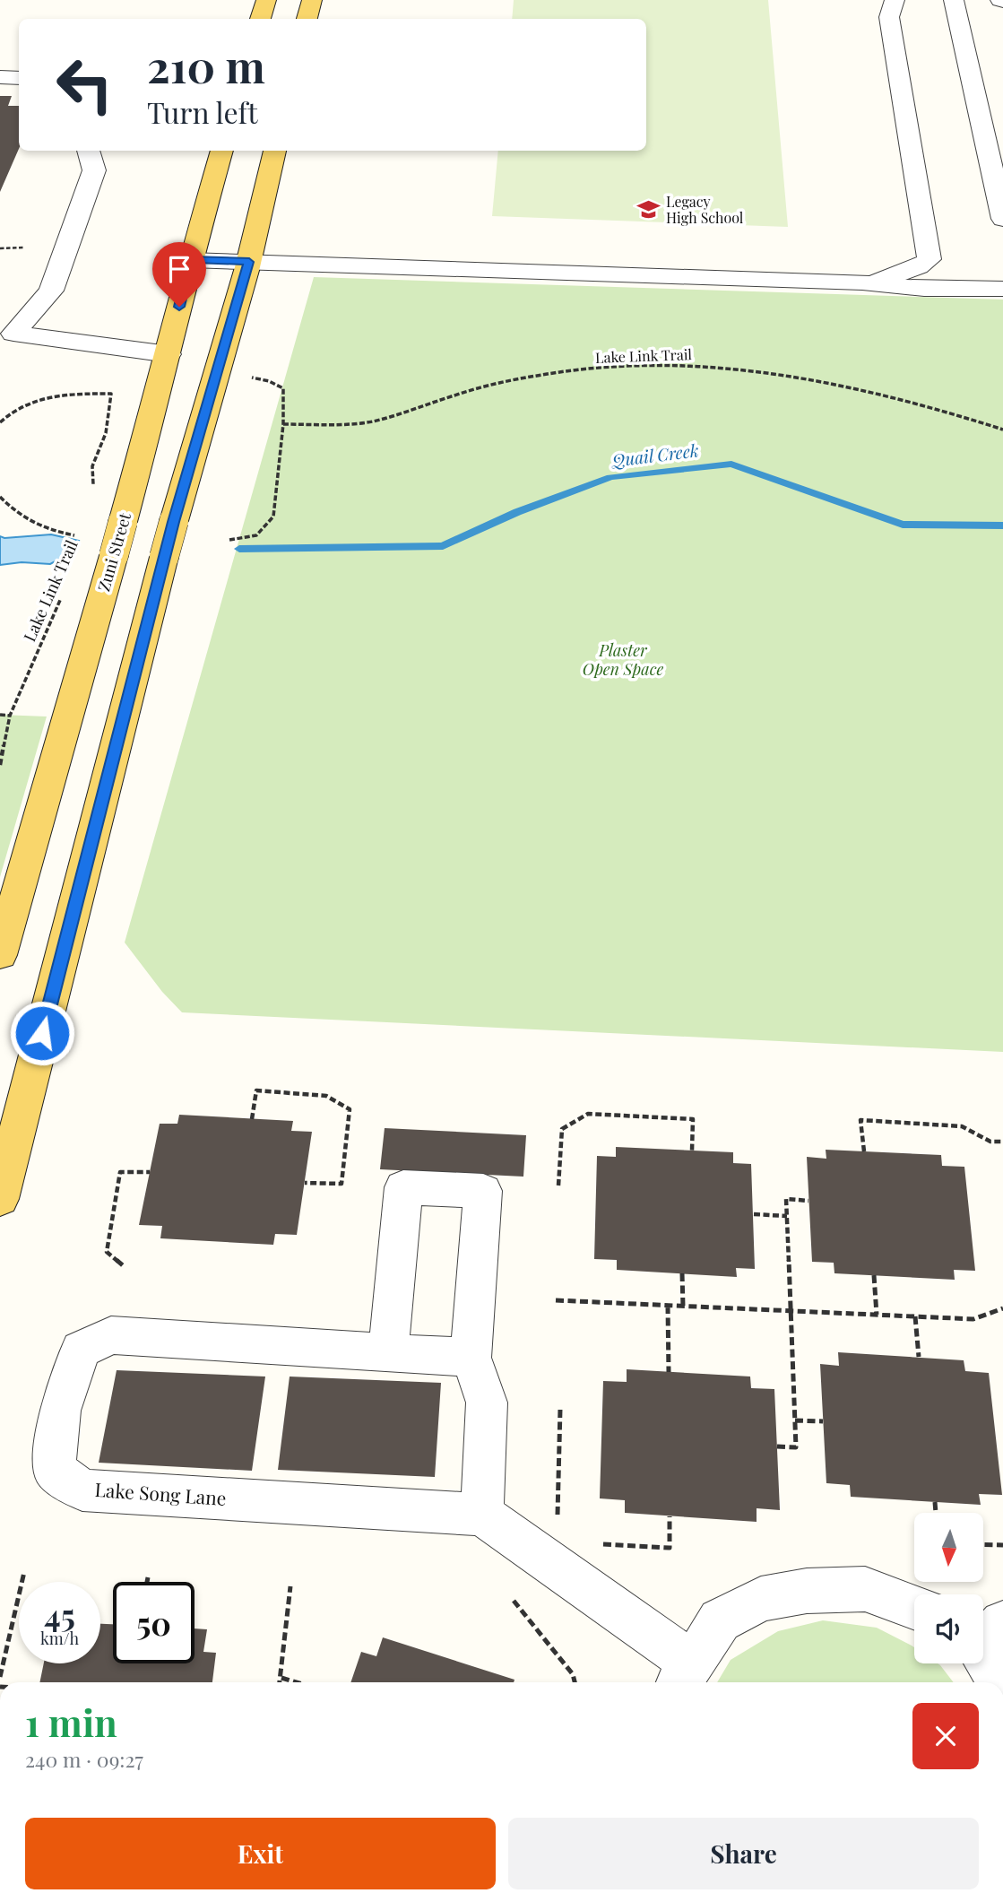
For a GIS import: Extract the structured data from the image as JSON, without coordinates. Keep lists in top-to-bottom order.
{
  "streets": {
    "main road": ["Zuni Street"],
    "street": ["Lake Song Lane"],
    "path": ["Lake Link Trail"]
  },
  "water": ["Quail Creek"],
  "parks": ["Plaster Open Space"],
  "places": {
    "school or university": ["Legacy High School"]
  },
  "north": "bottom",
  "page": {
    "turn": ["210 m", "Turn left"],
    "speed": "45 km/h",
    "limit": "50",
    "heading": ["1 min", "240 m · 09:27"],
    "buttons": ["Exit", "Share"]
  }
}
